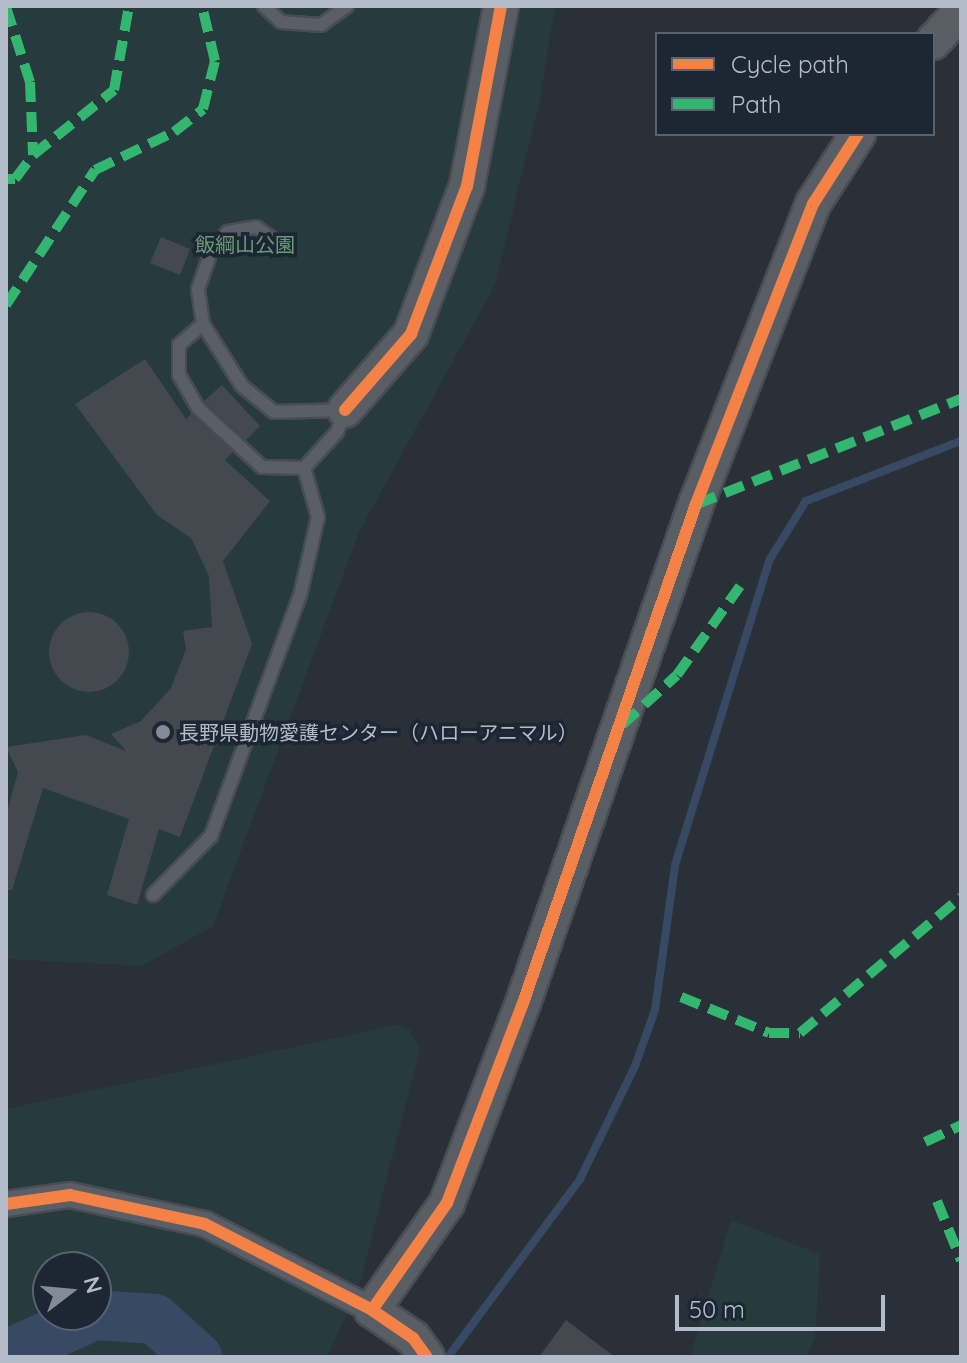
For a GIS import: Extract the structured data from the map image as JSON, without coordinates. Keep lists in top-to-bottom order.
{
  "parks": ["飯綱山公園"],
  "places": ["長野県動物愛護センター（ハローアニマル）"],
  "legend": ["Cycle path", "Path"],
  "scale_bar": "50 m",
  "north": "right"
}
